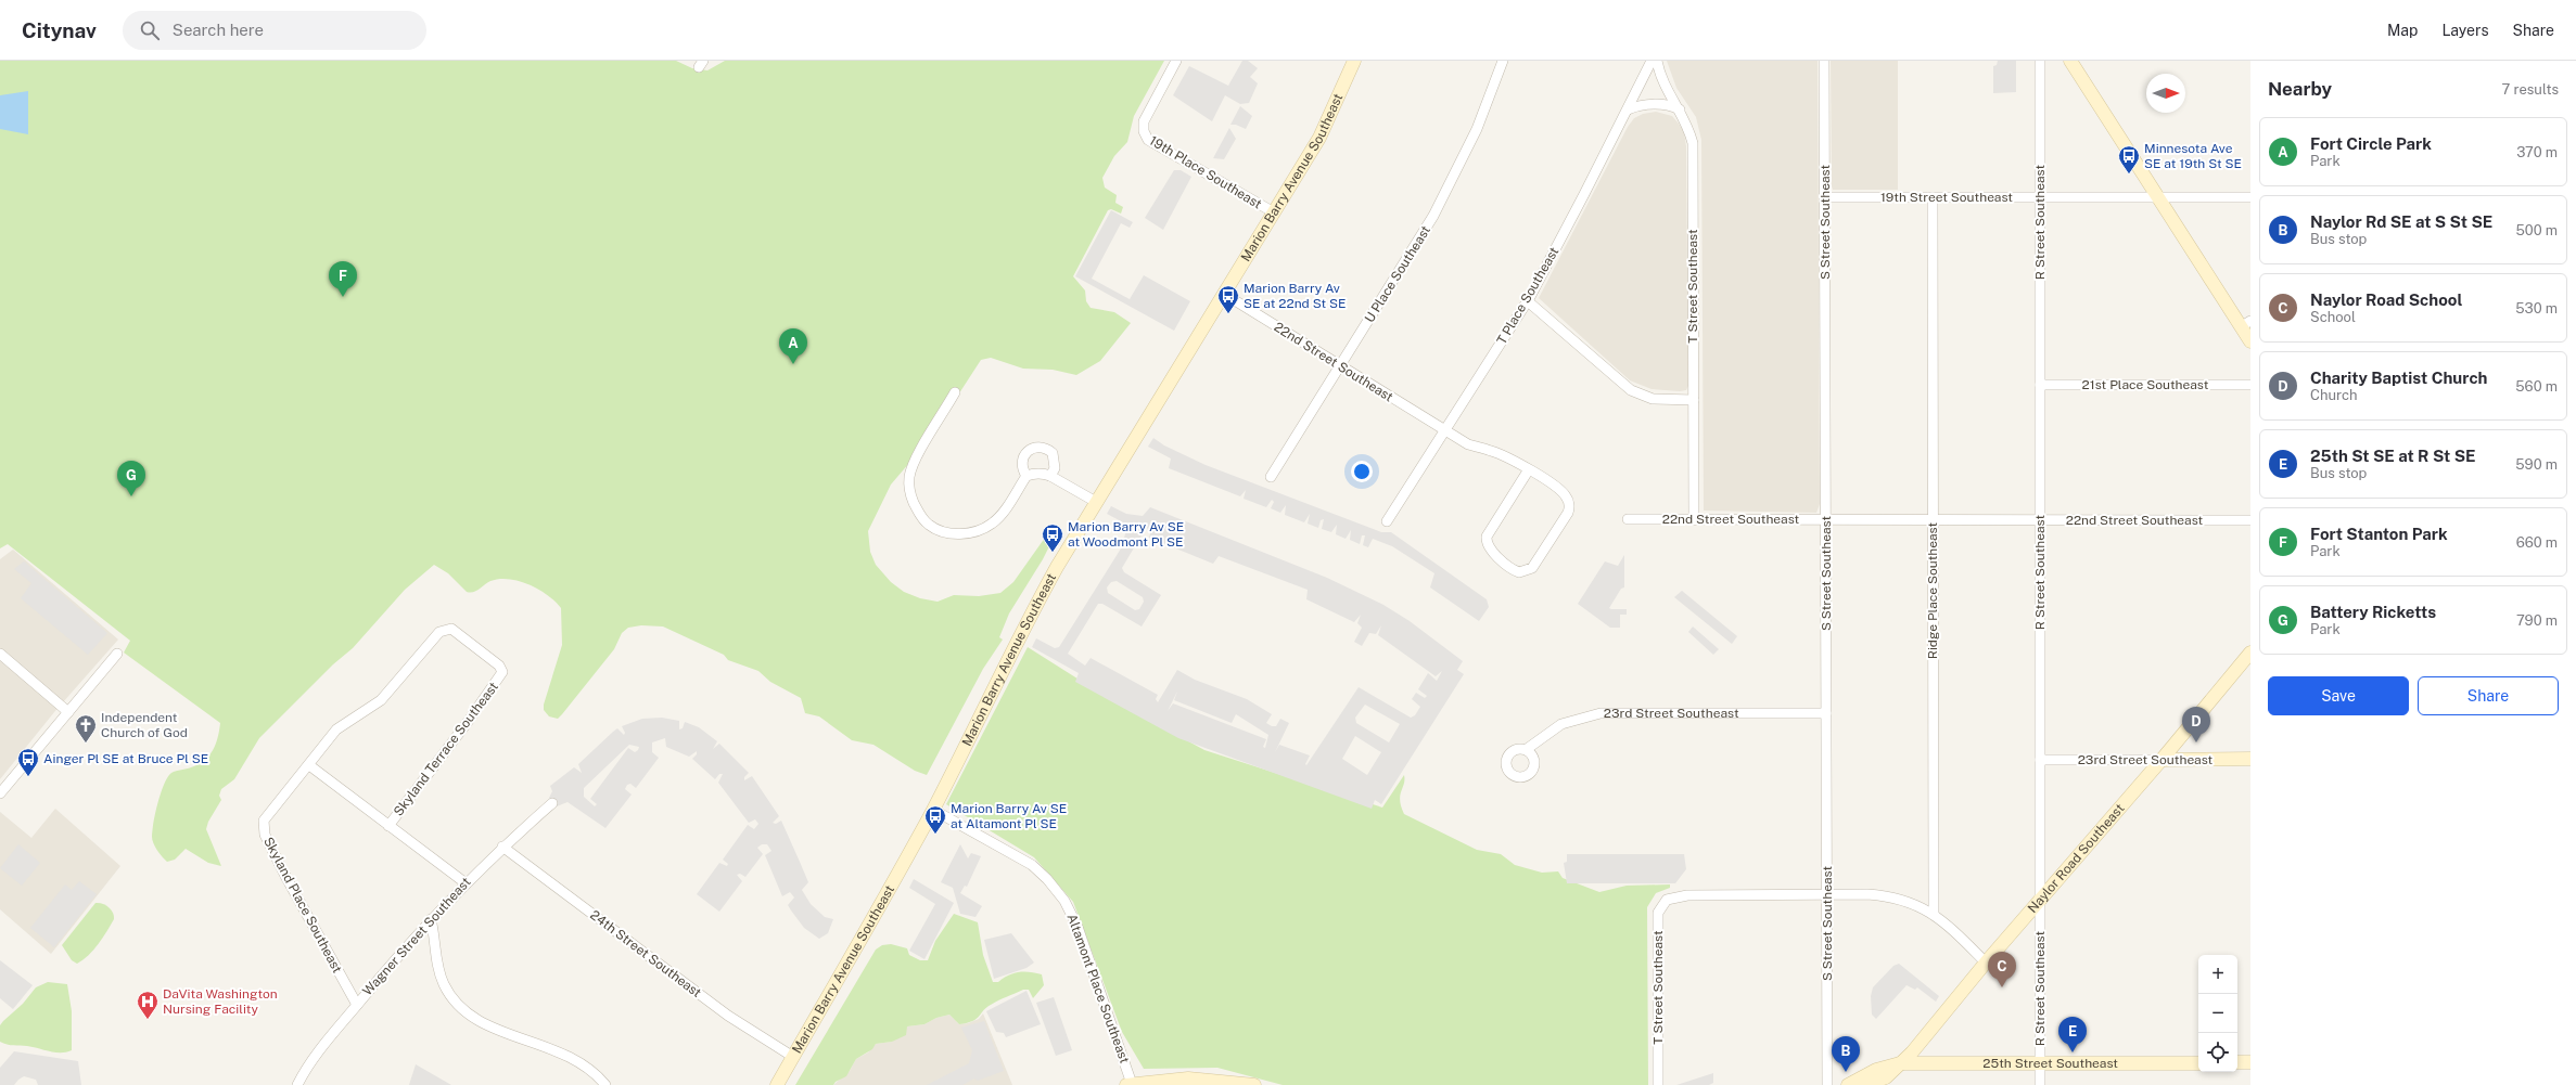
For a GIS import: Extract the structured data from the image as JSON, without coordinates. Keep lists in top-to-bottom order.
{
  "streets": {
    "main road": [
      "Marion Barry Avenue Southeast",
      "23rd Street Southeast",
      "Naylor Road Southeast",
      "25th Street Southeast"
    ],
    "street": [
      "19th Place Southeast",
      "19th Street Southeast",
      "S Street Southeast",
      "R Street Southeast",
      "U Place Southeast",
      "T Street Southeast",
      "T Place Southeast",
      "22nd Street Southeast",
      "21st Place Southeast",
      "Ridge Place Southeast",
      "Skyland Terrace Southeast",
      "Skyland Place Southeast",
      "Wagner Street Southeast",
      "24th Street Southeast",
      "Altamont Place Southeast"
    ]
  },
  "crossings": [
    ["19th Place Southeast", "Marion Barry Avenue Southeast"],
    ["Marion Barry Avenue Southeast", "22nd Street Southeast"],
    ["Marion Barry Avenue Southeast", "24th Street Southeast"],
    ["Marion Barry Avenue Southeast", "Altamont Place Southeast"],
    ["19th Street Southeast", "S Street Southeast"],
    ["19th Street Southeast", "R Street Southeast"],
    ["19th Street Southeast", "Ridge Place Southeast"],
    ["S Street Southeast", "T Street Southeast"],
    ["S Street Southeast", "22nd Street Southeast"],
    ["S Street Southeast", "23rd Street Southeast"],
    ["R Street Southeast", "22nd Street Southeast"],
    ["R Street Southeast", "21st Place Southeast"],
    ["R Street Southeast", "23rd Street Southeast"],
    ["R Street Southeast", "Naylor Road Southeast"],
    ["R Street Southeast", "25th Street Southeast"],
    ["U Place Southeast", "22nd Street Southeast"],
    ["T Street Southeast", "22nd Street Southeast"],
    ["T Place Southeast", "22nd Street Southeast"],
    ["22nd Street Southeast", "Ridge Place Southeast"],
    ["23rd Street Southeast", "Naylor Road Southeast"],
    ["Skyland Terrace Southeast", "Skyland Place Southeast"],
    ["Naylor Road Southeast", "25th Street Southeast"],
    ["Skyland Place Southeast", "Wagner Street Southeast"],
    ["Wagner Street Southeast", "24th Street Southeast"]
  ],
  "places": {
    "bus stop": [
      "Minnesota Ave SE at 19th St SE",
      "Marion Barry Av SE at 22nd St SE",
      "Marion Barry Av SE at Woodmont Pl SE",
      "Ainger Pl SE at Bruce Pl SE",
      "Marion Barry Av SE at Altamont Pl SE"
    ],
    "church": ["Independent Church of God"],
    "hospital": ["DaVita Washington Nursing Facility"]
  },
  "north": "right",
  "page": {
    "header": "Citynav",
    "search": "Search here",
    "nav": ["Map", "Layers", "Share"],
    "heading": ["Nearby", "7 results"],
    "list": [
      {
        "mark": "A",
        "name": "Fort Circle Park",
        "note": "Park",
        "value": "370 m"
      },
      {
        "mark": "B",
        "name": "Naylor Rd SE at S St SE",
        "note": "Bus stop",
        "value": "500 m"
      },
      {
        "mark": "C",
        "name": "Naylor Road School",
        "note": "School",
        "value": "530 m"
      },
      {
        "mark": "D",
        "name": "Charity Baptist Church",
        "note": "Church",
        "value": "560 m"
      },
      {
        "mark": "E",
        "name": "25th St SE at R St SE",
        "note": "Bus stop",
        "value": "590 m"
      },
      {
        "mark": "F",
        "name": "Fort Stanton Park",
        "note": "Park",
        "value": "660 m"
      },
      {
        "mark": "G",
        "name": "Battery Ricketts",
        "note": "Park",
        "value": "790 m"
      }
    ],
    "pins": [
      "F",
      "A",
      "G",
      "D",
      "C",
      "E",
      "B"
    ],
    "buttons": ["Save", "Share"],
    "map_buttons": ["+", "−"]
  }
}
